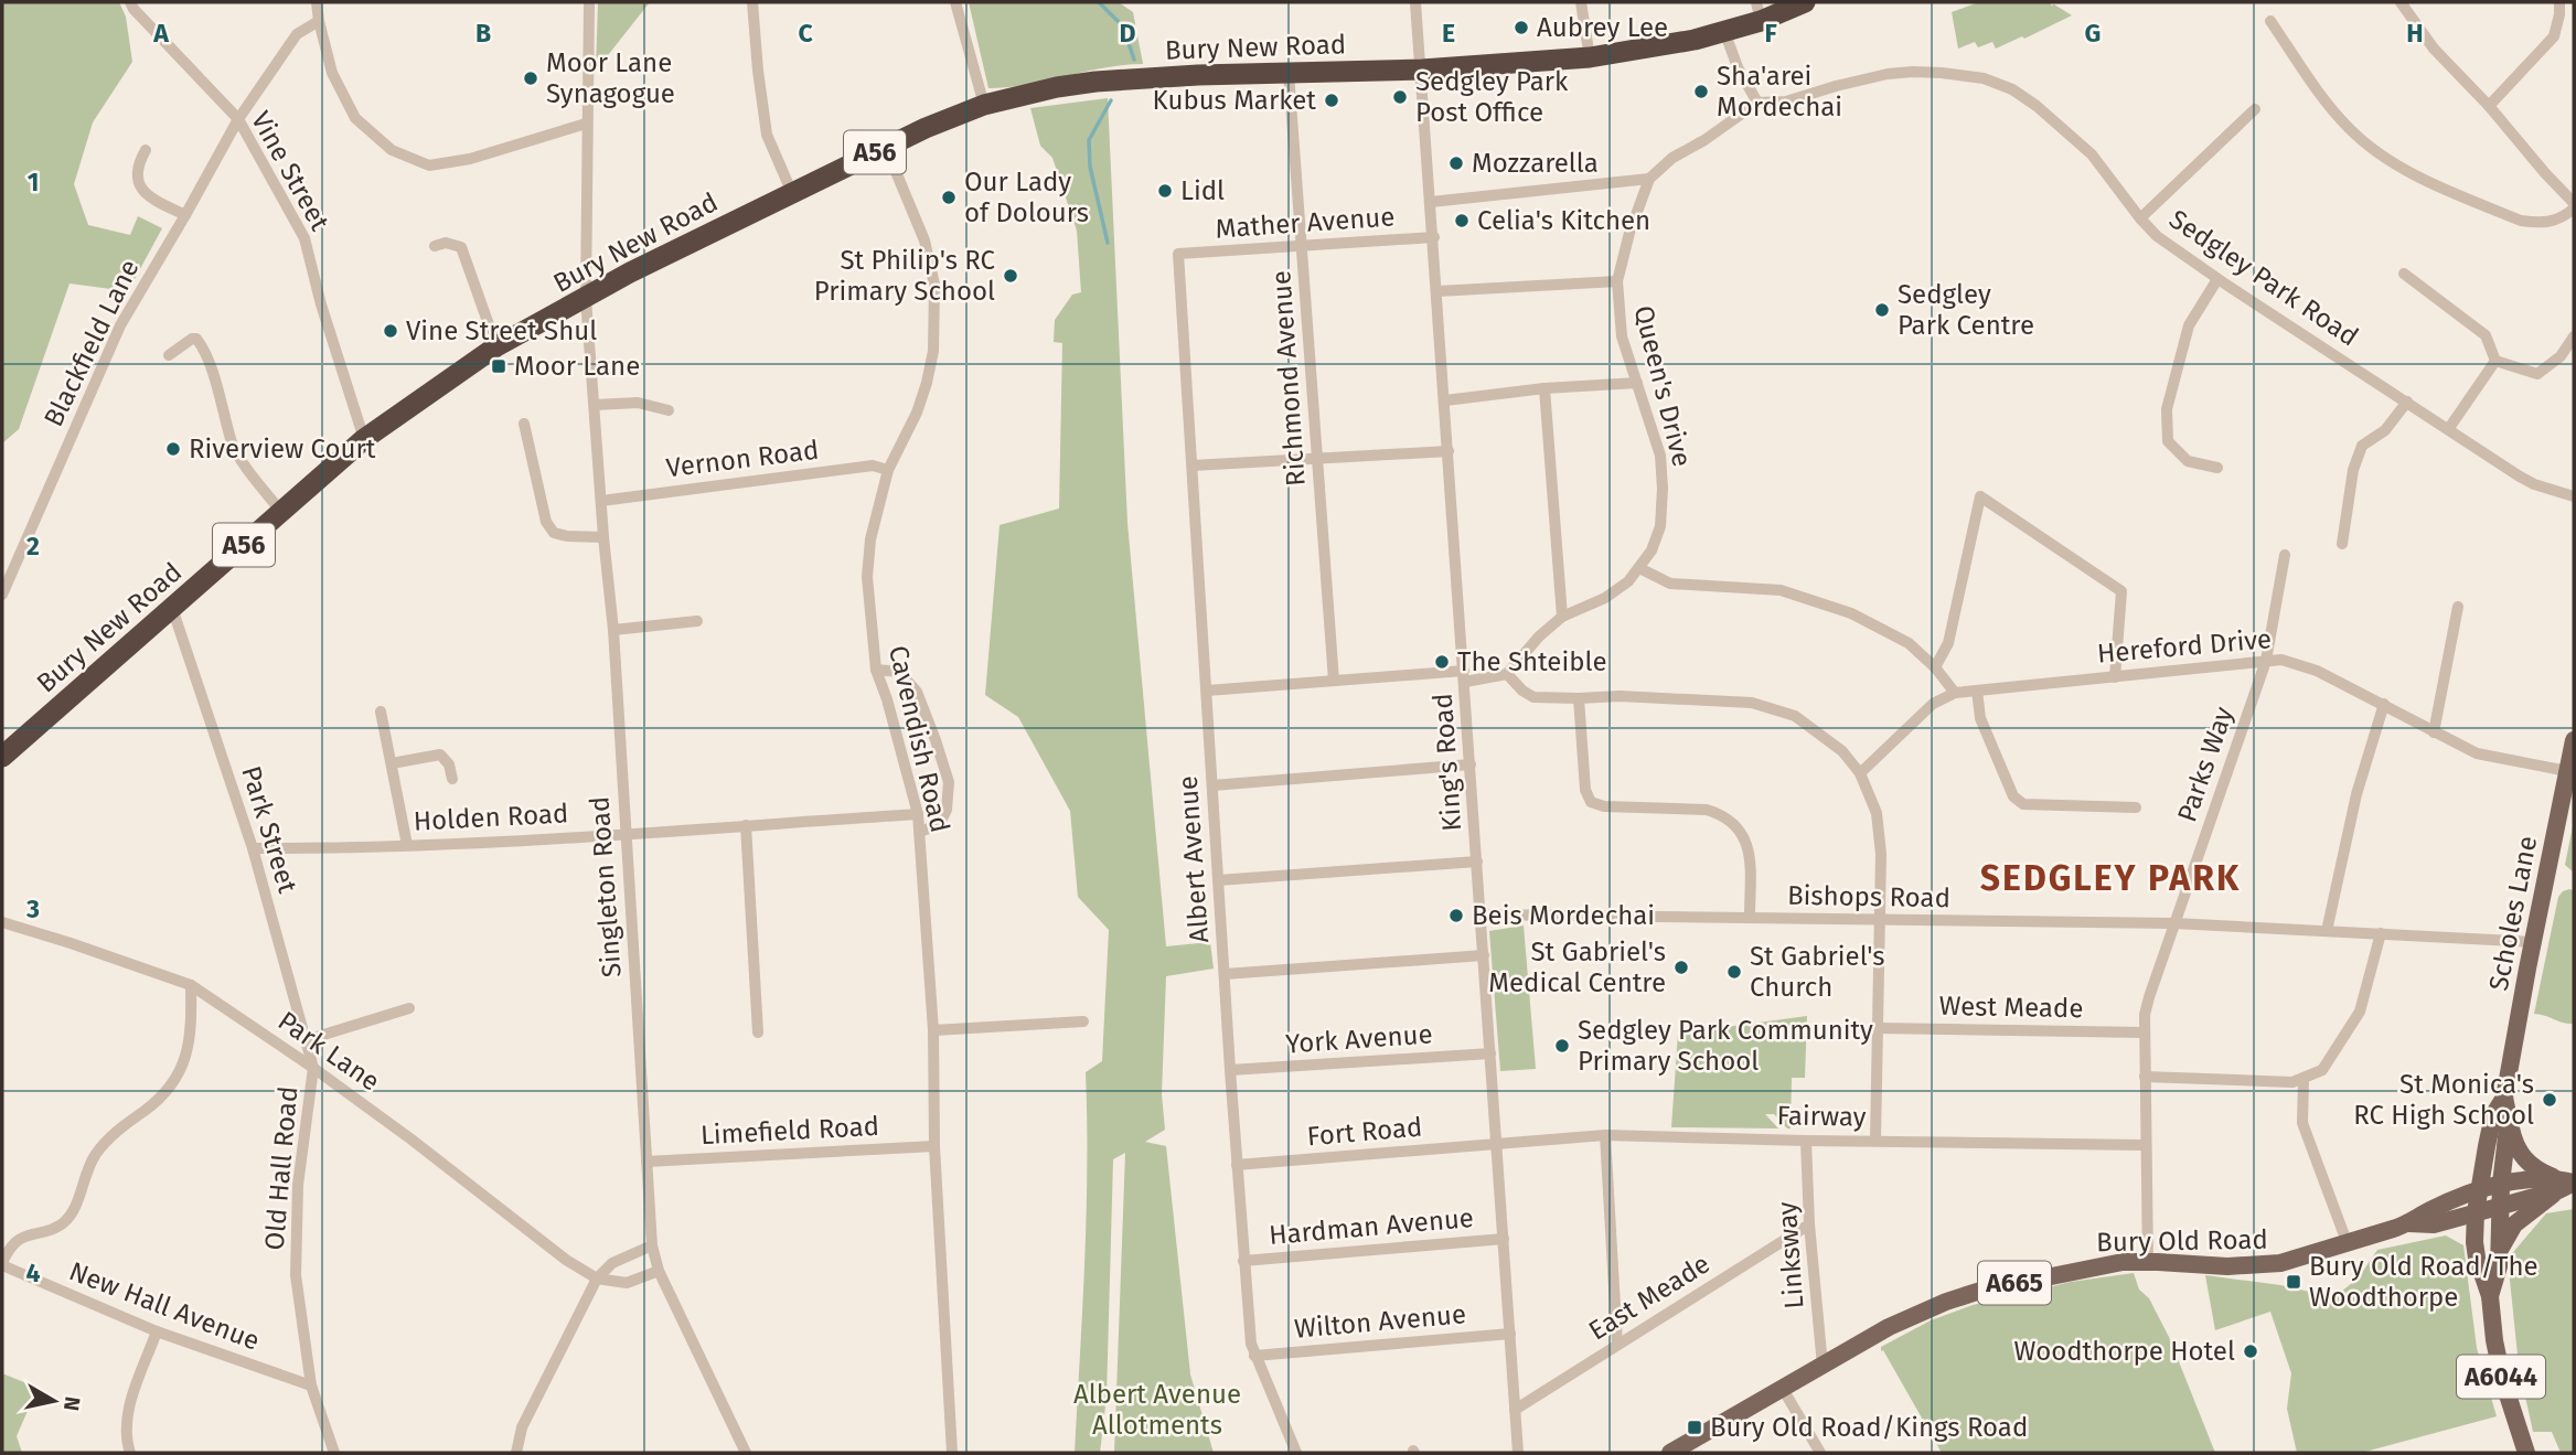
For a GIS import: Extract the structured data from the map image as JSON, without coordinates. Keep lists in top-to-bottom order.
{
  "streets": {
    "highway": ["Bury New Road", "A56"],
    "main road": [
      "Scholes Lane",
      "Bury Old Road",
      "A665",
      "A6044"
    ],
    "street": [
      "Vine Street",
      "Mather Avenue",
      "Sedgley Park Road",
      "Blackfield Lane",
      "Richmond Avenue",
      "Queen's Drive",
      "Vernon Road",
      "Hereford Drive",
      "Cavendish Road",
      "King's Road",
      "Parks Way",
      "Holden Road",
      "Park Street",
      "Albert Avenue",
      "Singleton Road",
      "Bishops Road",
      "West Meade",
      "York Avenue",
      "Park Lane",
      "Fairway",
      "Limefield Road",
      "Fort Road",
      "Old Hall Road",
      "Hardman Avenue",
      "Linksway",
      "East Meade",
      "New Hall Avenue",
      "Wilton Avenue"
    ]
  },
  "crossings": [
    ["Bury New Road", "Vine Street"],
    ["Bury New Road", "Richmond Avenue"],
    ["Bury New Road", "Cavendish Road"],
    ["Bury New Road", "King's Road"],
    ["Bury New Road", "Park Street"],
    ["Bury New Road", "Singleton Road"],
    ["Vine Street", "Blackfield Lane"],
    ["Mather Avenue", "Richmond Avenue"],
    ["Mather Avenue", "King's Road"],
    ["Mather Avenue", "Albert Avenue"],
    ["Sedgley Park Road", "Queen's Drive"],
    ["Vernon Road", "Cavendish Road"],
    ["Vernon Road", "Singleton Road"],
    ["Hereford Drive", "Parks Way"],
    ["Hereford Drive", "Scholes Lane"],
    ["Cavendish Road", "Holden Road"],
    ["Cavendish Road", "Limefield Road"],
    ["King's Road", "Bishops Road"],
    ["King's Road", "York Avenue"],
    ["King's Road", "Fairway"],
    ["King's Road", "Fort Road"],
    ["King's Road", "Hardman Avenue"],
    ["King's Road", "East Meade"],
    ["King's Road", "Wilton Avenue"],
    ["Parks Way", "Bishops Road"],
    ["Parks Way", "West Meade"],
    ["Parks Way", "Fairway"],
    ["Parks Way", "Bury Old Road"],
    ["Holden Road", "Park Street"],
    ["Holden Road", "Singleton Road"],
    ["Park Street", "Park Lane"],
    ["Park Street", "Old Hall Road"],
    ["Albert Avenue", "York Avenue"],
    ["Albert Avenue", "Fort Road"],
    ["Albert Avenue", "Hardman Avenue"],
    ["Albert Avenue", "Wilton Avenue"],
    ["Singleton Road", "Limefield Road"],
    ["Bishops Road", "Scholes Lane"],
    ["Scholes Lane", "Bury Old Road"],
    ["Scholes Lane", "A6044"],
    ["Park Lane", "Old Hall Road"],
    ["Fairway", "Fort Road"],
    ["Fairway", "Linksway"],
    ["Old Hall Road", "New Hall Avenue"],
    ["Bury Old Road", "Linksway"],
    ["Bury Old Road", "A6044"],
    ["Linksway", "East Meade"]
  ],
  "districts": ["SEDGLEY PARK"],
  "parks": ["Albert Avenue Allotments"],
  "places": {
    "other": [
      "Aubrey Lee",
      "Moor Lane Synagogue",
      "Sha'arei Mordechai",
      "Sedgley Park Post Office",
      "Kubus Market",
      "Mozzarella",
      "Lidl",
      "Our Lady of Dolours",
      "Celia's Kitchen",
      "St Philip's RC Primary School",
      "Sedgley Park Centre",
      "Vine Street Shul",
      "Riverview Court",
      "The Shteible",
      "Beis Mordechai",
      "St Gabriel's Medical Centre",
      "St Gabriel's Church",
      "Sedgley Park Community Primary School",
      "St Monica's RC High School",
      "Woodthorpe Hotel"
    ],
    "transit": ["Moor Lane", "Bury Old Road/The Woodthorpe", "Bury Old Road/Kings Road"]
  },
  "north": "right",
  "grid": {
    "columns": [
      "A",
      "B",
      "C",
      "D",
      "E",
      "F",
      "G",
      "H"
    ],
    "rows": [
      "1",
      "2",
      "3",
      "4"
    ]
  }
}
